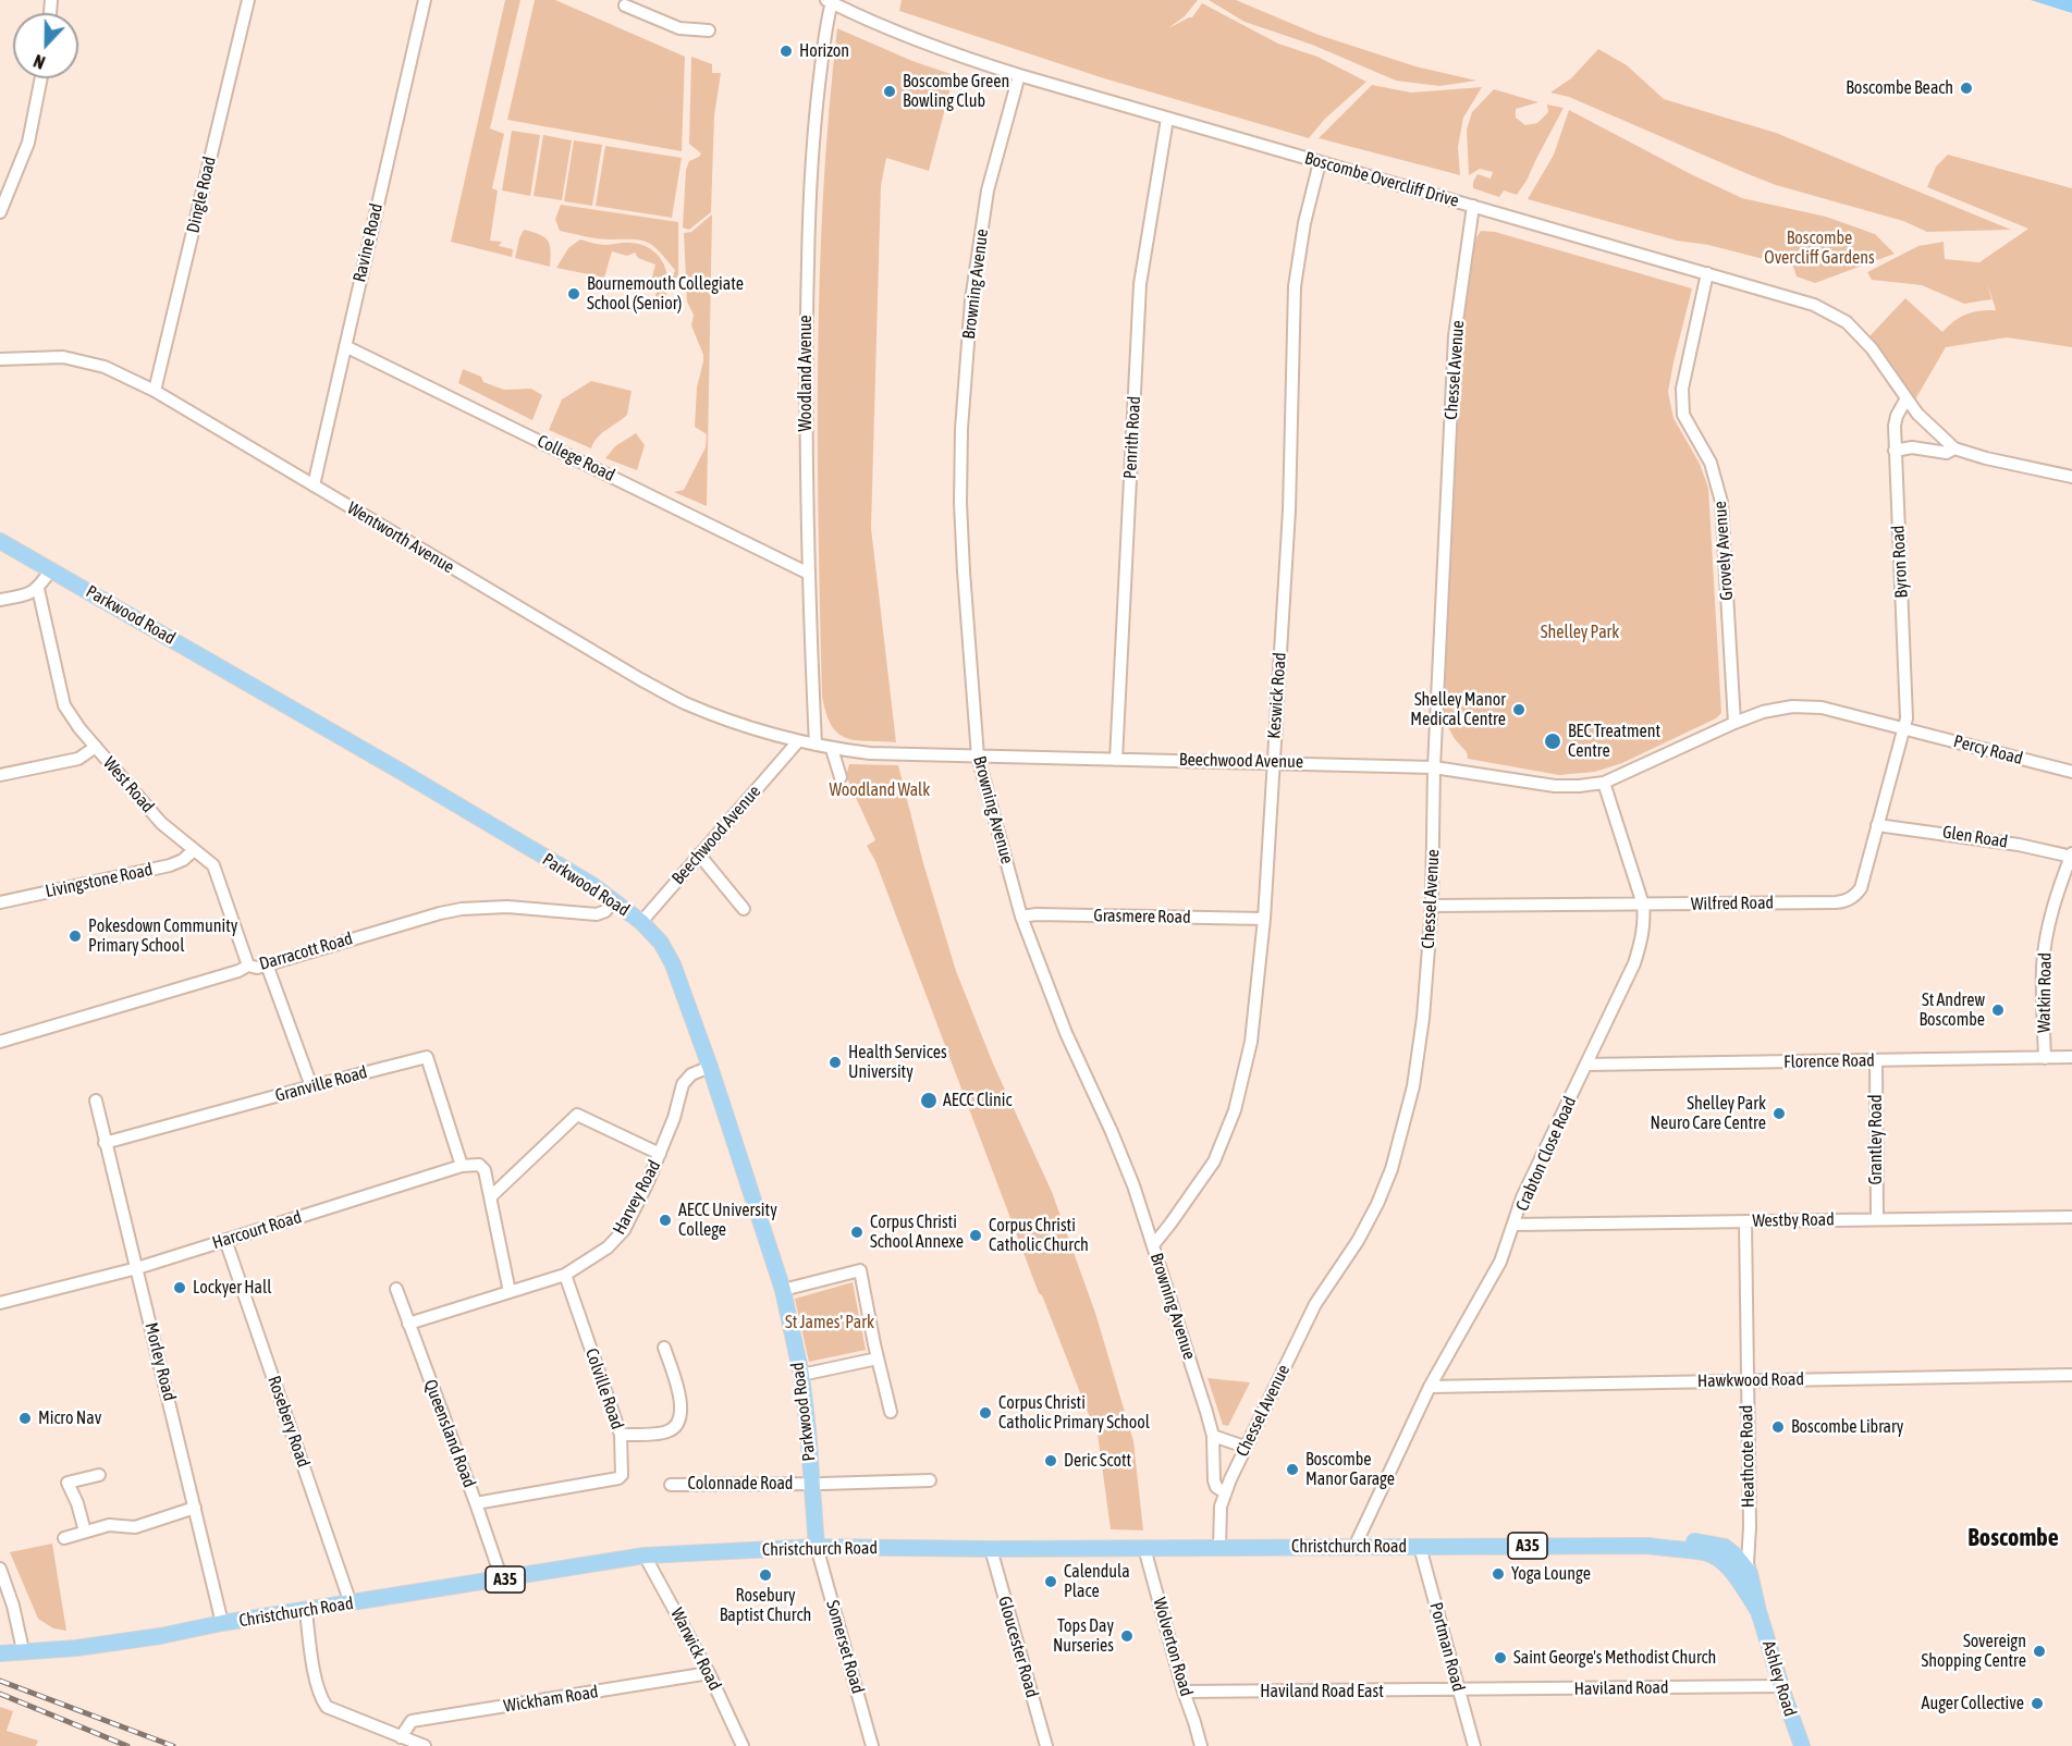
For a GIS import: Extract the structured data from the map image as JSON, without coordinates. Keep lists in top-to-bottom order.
{
  "streets": {
    "main road": [
      "Parkwood Road",
      "A35",
      "Christchurch Road",
      "Ashley Road"
    ],
    "street": [
      "Boscombe Overcliff Drive",
      "Dingle Road",
      "Ravine Road",
      "Browning Avenue",
      "Chessel Avenue",
      "Woodland Avenue",
      "Penrith Road",
      "College Road",
      "Wentworth Avenue",
      "Grovely Avenue",
      "Byron Road",
      "Keswick Road",
      "Percy Road",
      "Beechwood Avenue",
      "West Road",
      "Glen Road",
      "Livingstone Road",
      "Wilfred Road",
      "Grasmere Road",
      "Darracott Road",
      "Watkin Road",
      "Florence Road",
      "Granville Road",
      "Grantley Road",
      "Crabton Close Road",
      "Harvey Road",
      "Westby Road",
      "Harcourt Road",
      "Morley Road",
      "Hawkwood Road",
      "Colville Road",
      "Rosebery Road",
      "Queensland Road",
      "Heathcote Road",
      "Colonnade Road",
      "Somerset Road",
      "Gloucester Road",
      "Wolverton Road",
      "Portman Road",
      "Warwick Road",
      "Haviland Road",
      "Haviland Road East",
      "Wickham Road"
    ]
  },
  "crossings": [
    ["Boscombe Overcliff Drive", "Browning Avenue"],
    ["Boscombe Overcliff Drive", "Chessel Avenue"],
    ["Boscombe Overcliff Drive", "Woodland Avenue"],
    ["Boscombe Overcliff Drive", "Penrith Road"],
    ["Boscombe Overcliff Drive", "Grovely Avenue"],
    ["Boscombe Overcliff Drive", "Byron Road"],
    ["Boscombe Overcliff Drive", "Keswick Road"],
    ["Dingle Road", "Wentworth Avenue"],
    ["Ravine Road", "College Road"],
    ["Ravine Road", "Wentworth Avenue"],
    ["Browning Avenue", "Chessel Avenue"],
    ["Browning Avenue", "Keswick Road"],
    ["Browning Avenue", "Beechwood Avenue"],
    ["Browning Avenue", "Grasmere Road"],
    ["Chessel Avenue", "Beechwood Avenue"],
    ["Chessel Avenue", "Wilfred Road"],
    ["Chessel Avenue", "Christchurch Road"],
    ["Woodland Avenue", "College Road"],
    ["Woodland Avenue", "Beechwood Avenue"],
    ["Penrith Road", "Beechwood Avenue"],
    ["Wentworth Avenue", "Beechwood Avenue"],
    ["Grovely Avenue", "Beechwood Avenue"],
    ["Byron Road", "Percy Road"],
    ["Byron Road", "Beechwood Avenue"],
    ["Byron Road", "Wilfred Road"],
    ["Parkwood Road", "Beechwood Avenue"],
    ["Parkwood Road", "Darracott Road"],
    ["Parkwood Road", "Harvey Road"],
    ["Parkwood Road", "Colonnade Road"],
    ["Parkwood Road", "Christchurch Road"],
    ["Parkwood Road", "Somerset Road"],
    ["Keswick Road", "Beechwood Avenue"],
    ["Keswick Road", "Grasmere Road"],
    ["Percy Road", "Beechwood Avenue"],
    ["Percy Road", "Wilfred Road"],
    ["Beechwood Avenue", "Wilfred Road"],
    ["Beechwood Avenue", "Crabton Close Road"],
    ["West Road", "Livingstone Road"],
    ["West Road", "Darracott Road"],
    ["Glen Road", "Wilfred Road"],
    ["Glen Road", "Watkin Road"],
    ["Wilfred Road", "Crabton Close Road"],
    ["Watkin Road", "Florence Road"],
    ["Florence Road", "Grantley Road"],
    ["Florence Road", "Crabton Close Road"],
    ["Granville Road", "Harcourt Road"],
    ["Granville Road", "Morley Road"],
    ["Grantley Road", "Westby Road"],
    ["Crabton Close Road", "Westby Road"],
    ["Crabton Close Road", "Hawkwood Road"],
    ["Crabton Close Road", "Christchurch Road"],
    ["Harvey Road", "Colville Road"],
    ["Harvey Road", "Queensland Road"],
    ["Westby Road", "Heathcote Road"],
    ["Harcourt Road", "Morley Road"],
    ["Harcourt Road", "Rosebery Road"],
    ["Morley Road", "Christchurch Road"],
    ["Hawkwood Road", "Heathcote Road"],
    ["Colville Road", "Queensland Road"],
    ["Rosebery Road", "Christchurch Road"],
    ["Queensland Road", "Christchurch Road"],
    ["Heathcote Road", "Ashley Road"],
    ["Christchurch Road", "Somerset Road"],
    ["Christchurch Road", "Gloucester Road"],
    ["Christchurch Road", "Wolverton Road"],
    ["Christchurch Road", "Portman Road"],
    ["Christchurch Road", "Warwick Road"],
    ["Christchurch Road", "Ashley Road"],
    ["Wolverton Road", "Haviland Road East"],
    ["Portman Road", "Haviland Road"],
    ["Portman Road", "Haviland Road East"],
    ["Warwick Road", "Wickham Road"],
    ["Ashley Road", "Haviland Road"],
    ["Haviland Road", "Haviland Road East"]
  ],
  "districts": ["Boscombe"],
  "parks": [
    "Boscombe Overcliff Gardens",
    "Shelley Park",
    "Woodland Walk",
    "St James' Park"
  ],
  "places": [
    "Horizon",
    "Boscombe Beach",
    "Boscombe Green Bowling Club",
    "Bournemouth Collegiate School (Senior)",
    "Shelley Manor Medical Centre",
    "BEC Treatment Centre",
    "Pokesdown Community Primary School",
    "St Andrew Boscombe",
    "Health Services University",
    "AECC Clinic",
    "Shelley Park Neuro Care Centre",
    "AECC University College",
    "Corpus Christi School Annexe",
    "Corpus Christi Catholic Church",
    "Lockyer Hall",
    "Corpus Christi Catholic Primary School",
    "Micro Nav",
    "Boscombe Library",
    "Deric Scott",
    "Boscombe Manor Garage",
    "Yoga Lounge",
    "Rosebury Baptist Church",
    "Calendula Place",
    "Tops Day Nurseries",
    "Sovereign Shopping Centre",
    "Saint George's Methodist Church",
    "Auger Collective"
  ],
  "north": "bottom"
}
